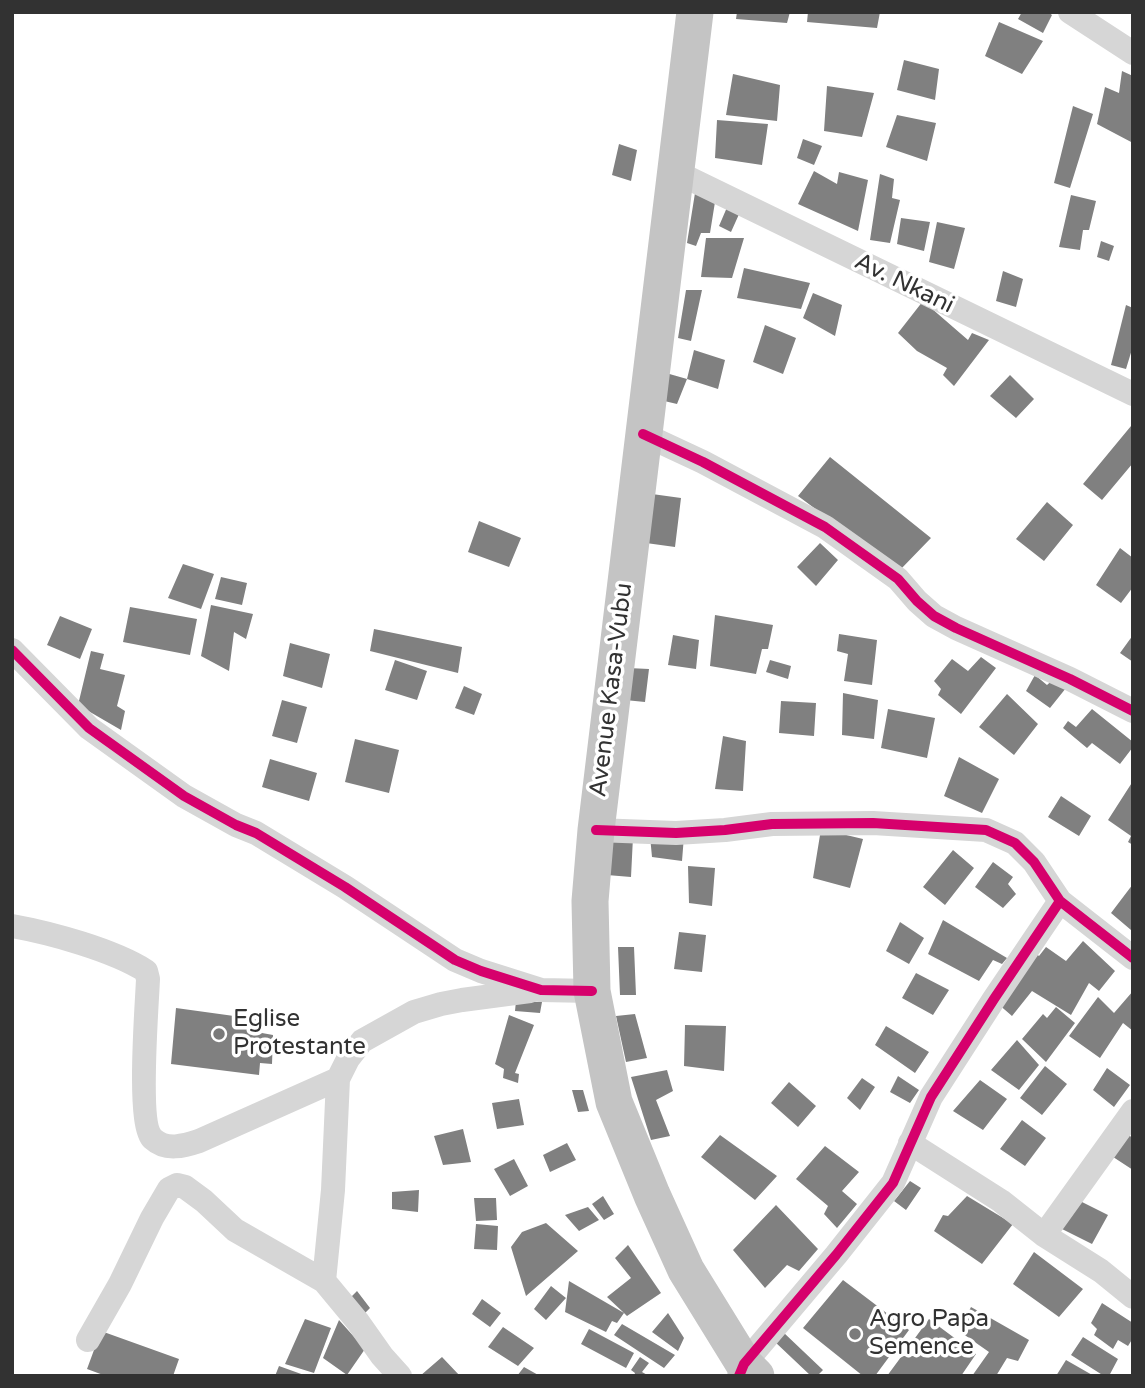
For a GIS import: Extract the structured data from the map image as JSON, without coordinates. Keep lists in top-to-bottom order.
{
  "streets": {
    "highway": ["Avenue Kasa-Vubu"],
    "street": ["Av. Nkani"]
  },
  "crossings": [
    ["Av. Nkani", "Avenue Kasa-Vubu"]
  ],
  "places": ["Eglise Protestante", "Agro Papa Semence"]
}
